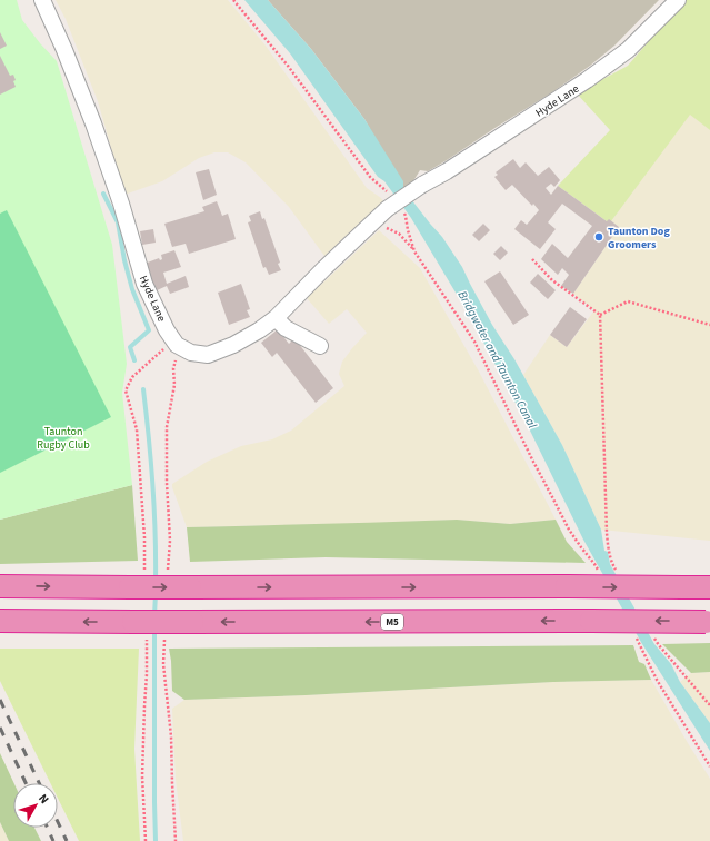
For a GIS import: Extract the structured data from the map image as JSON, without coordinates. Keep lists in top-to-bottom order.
{
  "streets": {
    "highway": ["M5"],
    "street": ["Hyde Lane"]
  },
  "water": ["Bridgwater and Taunton Canal"],
  "parks": ["Taunton Rugby Club"],
  "places": ["Taunton Dog Groomers"],
  "north": "top right"
}
